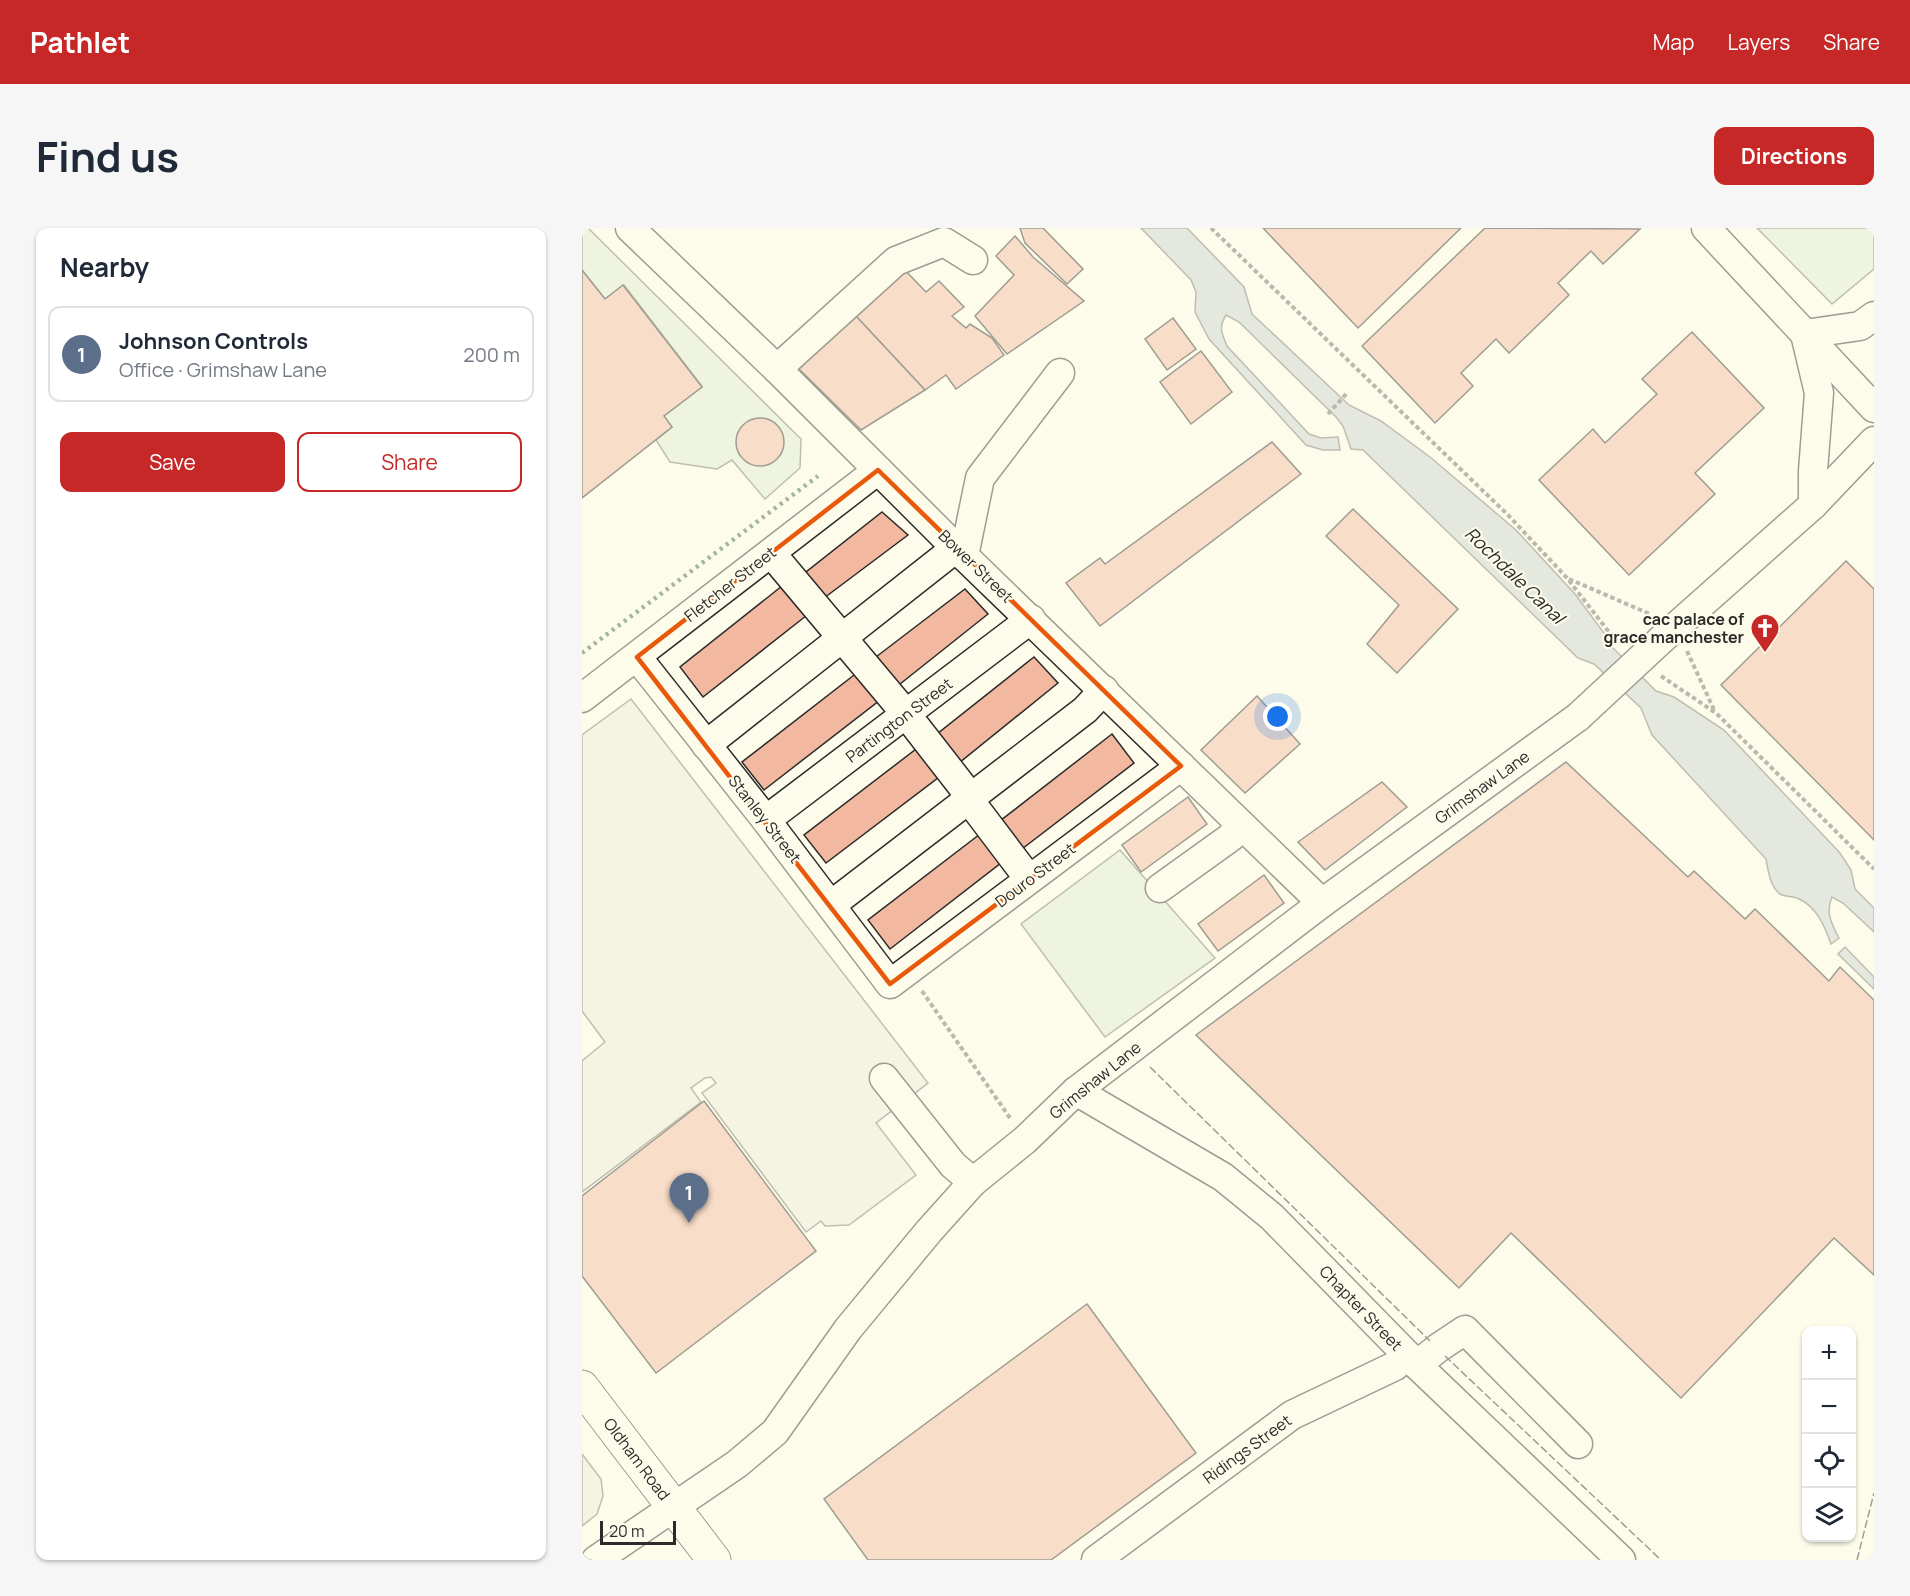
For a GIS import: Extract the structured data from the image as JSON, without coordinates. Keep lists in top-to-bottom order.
{
  "streets": {
    "highway": ["Oldham Road"],
    "street": [
      "Bower Street",
      "Fletcher Street",
      "Partington Street",
      "Grimshaw Lane",
      "Stanley Street",
      "Douro Street",
      "Chapter Street",
      "Ridings Street"
    ]
  },
  "crossings": [
    ["Bower Street", "Fletcher Street"],
    ["Bower Street", "Partington Street"],
    ["Bower Street", "Grimshaw Lane"],
    ["Bower Street", "Douro Street"],
    ["Fletcher Street", "Stanley Street"],
    ["Partington Street", "Stanley Street"],
    ["Grimshaw Lane", "Chapter Street"],
    ["Grimshaw Lane", "Oldham Road"],
    ["Stanley Street", "Douro Street"],
    ["Chapter Street", "Ridings Street"]
  ],
  "water": ["Rochdale Canal"],
  "places": {
    "church": ["cac palace of grace manchester"]
  },
  "scale_bar": "20 m",
  "page": {
    "header": "Pathlet",
    "nav": ["Map", "Layers", "Share"],
    "title": "Find us",
    "buttons": [
      "Directions",
      ["Save", "Share"]
    ],
    "heading": "Nearby",
    "list": [
      {
        "mark": "1",
        "name": "Johnson Controls",
        "note": "Office · Grimshaw Lane",
        "value": "200 m"
      }
    ],
    "pins": "1",
    "map_buttons": ["+", "−"],
    "scale": "20 m"
  }
}
